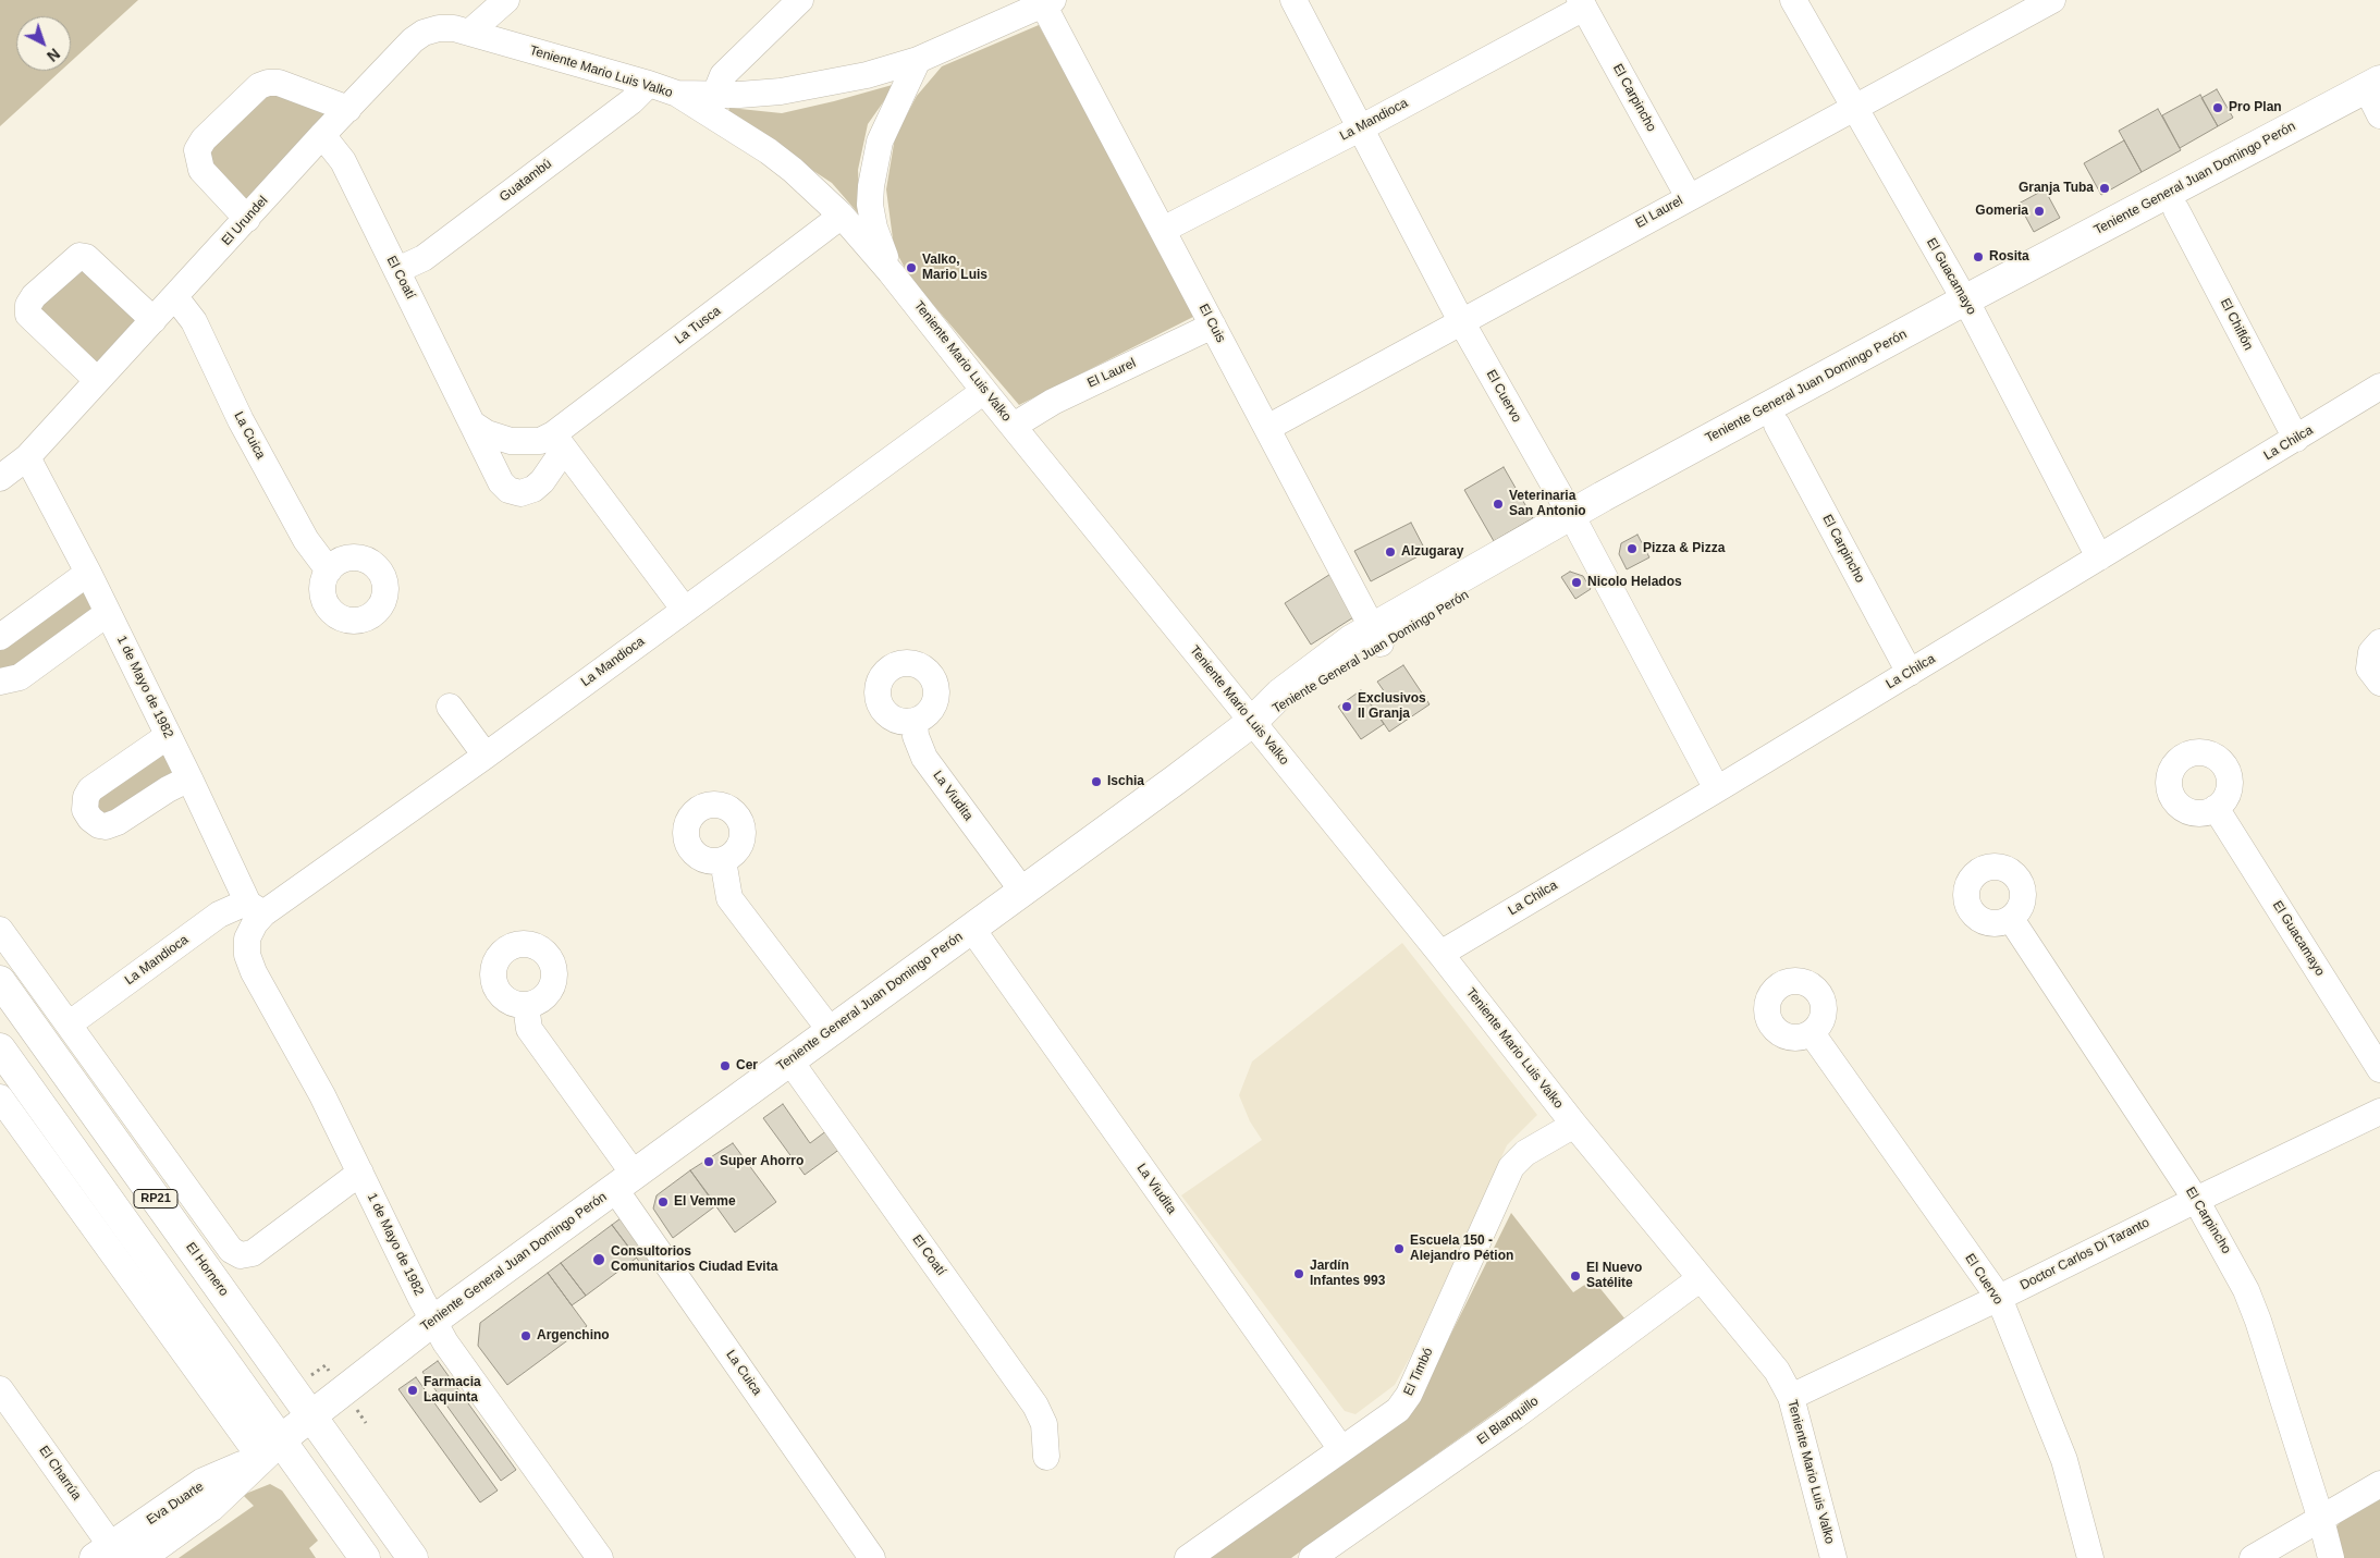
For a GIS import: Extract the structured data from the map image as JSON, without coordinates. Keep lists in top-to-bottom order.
{
  "streets": {
    "main road": [
      "Teniente General Juan Domingo Perón",
      "RP21",
      "El Hornero",
      "Eva Duarte"
    ],
    "street": [
      "Teniente Mario Luis Valko",
      "El Carpincho",
      "La Mandioca",
      "Guatambú",
      "El Laurel",
      "El Urundel",
      "El Guacamayo",
      "El Coatí",
      "El Cuis",
      "El Chiflón",
      "La Tusca",
      "El Cuervo",
      "La Cuica",
      "La Chilca",
      "1 de Mayo de 1982",
      "La Viudita",
      "Doctor Carlos Di Taranto",
      "El Timbó",
      "El Blanquillo",
      "El Charrúa"
    ]
  },
  "crossings": [
    ["Teniente Mario Luis Valko", "La Mandioca"],
    ["Teniente Mario Luis Valko", "Teniente General Juan Domingo Perón"],
    ["Teniente Mario Luis Valko", "Guatambú"],
    ["Teniente Mario Luis Valko", "El Laurel"],
    ["Teniente Mario Luis Valko", "El Urundel"],
    ["Teniente Mario Luis Valko", "La Tusca"],
    ["Teniente Mario Luis Valko", "La Chilca"],
    ["Teniente Mario Luis Valko", "Doctor Carlos Di Taranto"],
    ["Teniente Mario Luis Valko", "El Timbó"],
    ["Teniente Mario Luis Valko", "El Blanquillo"],
    ["El Carpincho", "La Mandioca"],
    ["El Carpincho", "Teniente General Juan Domingo Perón"],
    ["El Carpincho", "El Laurel"],
    ["El Carpincho", "La Chilca"],
    ["El Carpincho", "Doctor Carlos Di Taranto"],
    ["La Mandioca", "El Cuis"],
    ["La Mandioca", "El Cuervo"],
    ["La Mandioca", "1 de Mayo de 1982"],
    ["Teniente General Juan Domingo Perón", "El Guacamayo"],
    ["Teniente General Juan Domingo Perón", "El Coatí"],
    ["Teniente General Juan Domingo Perón", "El Cuis"],
    ["Teniente General Juan Domingo Perón", "El Chiflón"],
    ["Teniente General Juan Domingo Perón", "El Cuervo"],
    ["Teniente General Juan Domingo Perón", "La Cuica"],
    ["Teniente General Juan Domingo Perón", "1 de Mayo de 1982"],
    ["Teniente General Juan Domingo Perón", "La Viudita"],
    ["Teniente General Juan Domingo Perón", "RP21"],
    ["Teniente General Juan Domingo Perón", "El Hornero"],
    ["Teniente General Juan Domingo Perón", "Eva Duarte"],
    ["Guatambú", "El Coatí"],
    ["El Laurel", "El Guacamayo"],
    ["El Laurel", "El Cuis"],
    ["El Laurel", "El Cuervo"],
    ["El Urundel", "El Coatí"],
    ["El Urundel", "La Cuica"],
    ["El Urundel", "1 de Mayo de 1982"],
    ["El Guacamayo", "La Chilca"],
    ["El Coatí", "La Tusca"],
    ["El Chiflón", "La Chilca"],
    ["El Cuervo", "La Chilca"],
    ["El Cuervo", "Doctor Carlos Di Taranto"],
    ["La Viudita", "El Timbó"],
    ["RP21", "Eva Duarte"],
    ["El Charrúa", "Eva Duarte"]
  ],
  "places": [
    "Pro Plan",
    "Granja Tuba",
    "Gomeria",
    "Rosita",
    "Valko, Mario Luis",
    "Veterinaria San Antonio",
    "Pizza & Pizza",
    "Alzugaray",
    "Nicolo Helados",
    "Exclusivos II Granja",
    "Ischia",
    "Cer",
    "Super Ahorro",
    "El Vemme",
    "Escuela 150 - Alejandro Pétion",
    "Consultorios Comunitarios Ciudad Evita",
    "Jardín Infantes 993",
    "El Nuevo Satélite",
    "Argenchino",
    "Farmacia Laquinta"
  ],
  "north": "bottom right"
}
